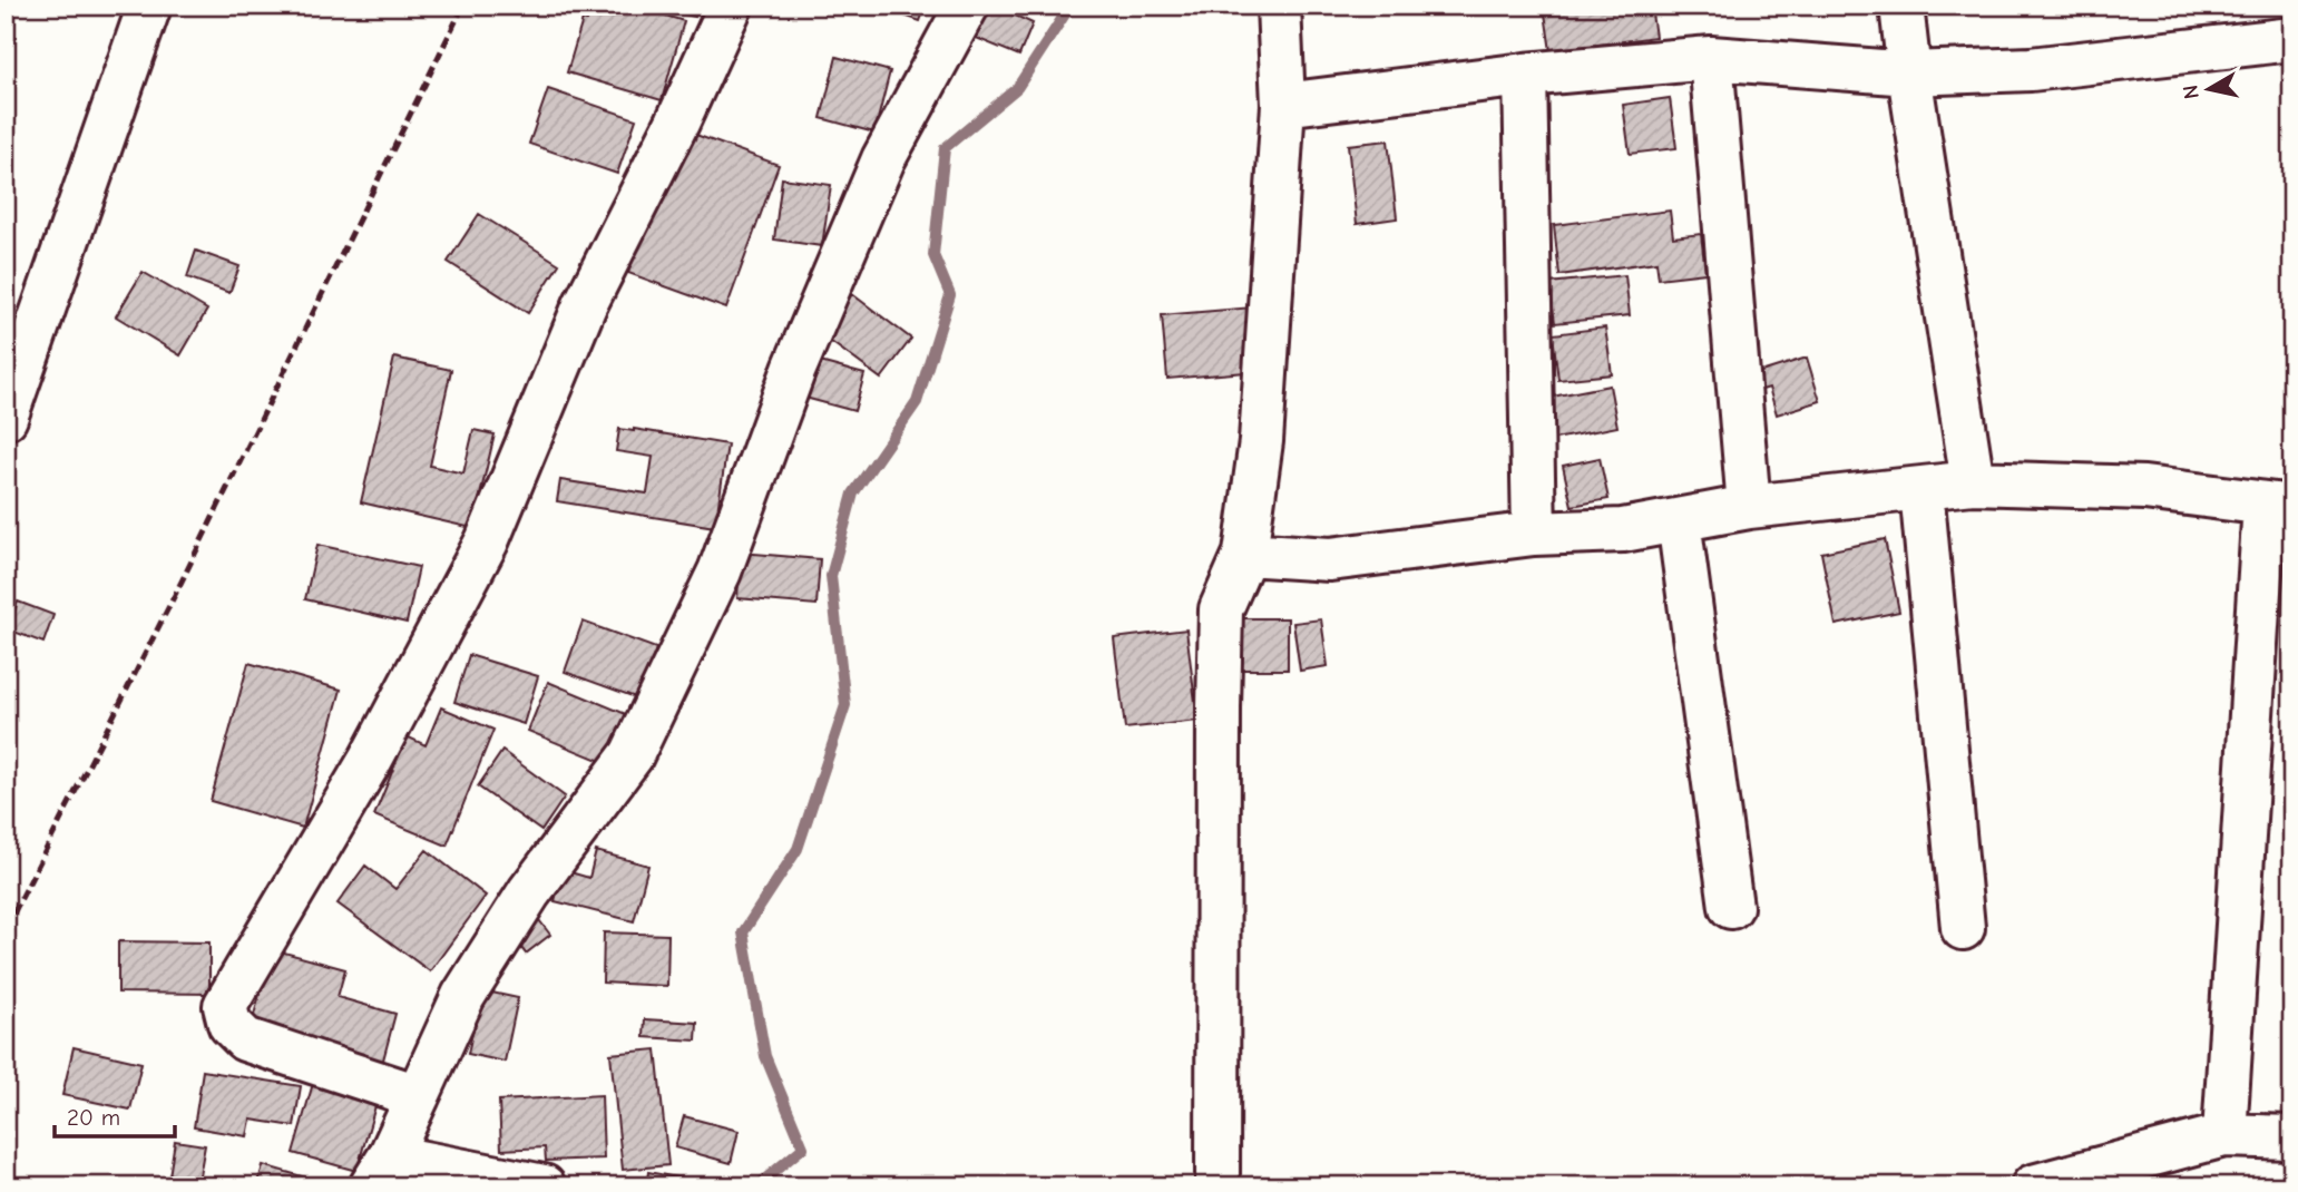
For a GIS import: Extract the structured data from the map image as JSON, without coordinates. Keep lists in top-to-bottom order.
{
  "scale_bar": "20 m",
  "north": "left"
}
